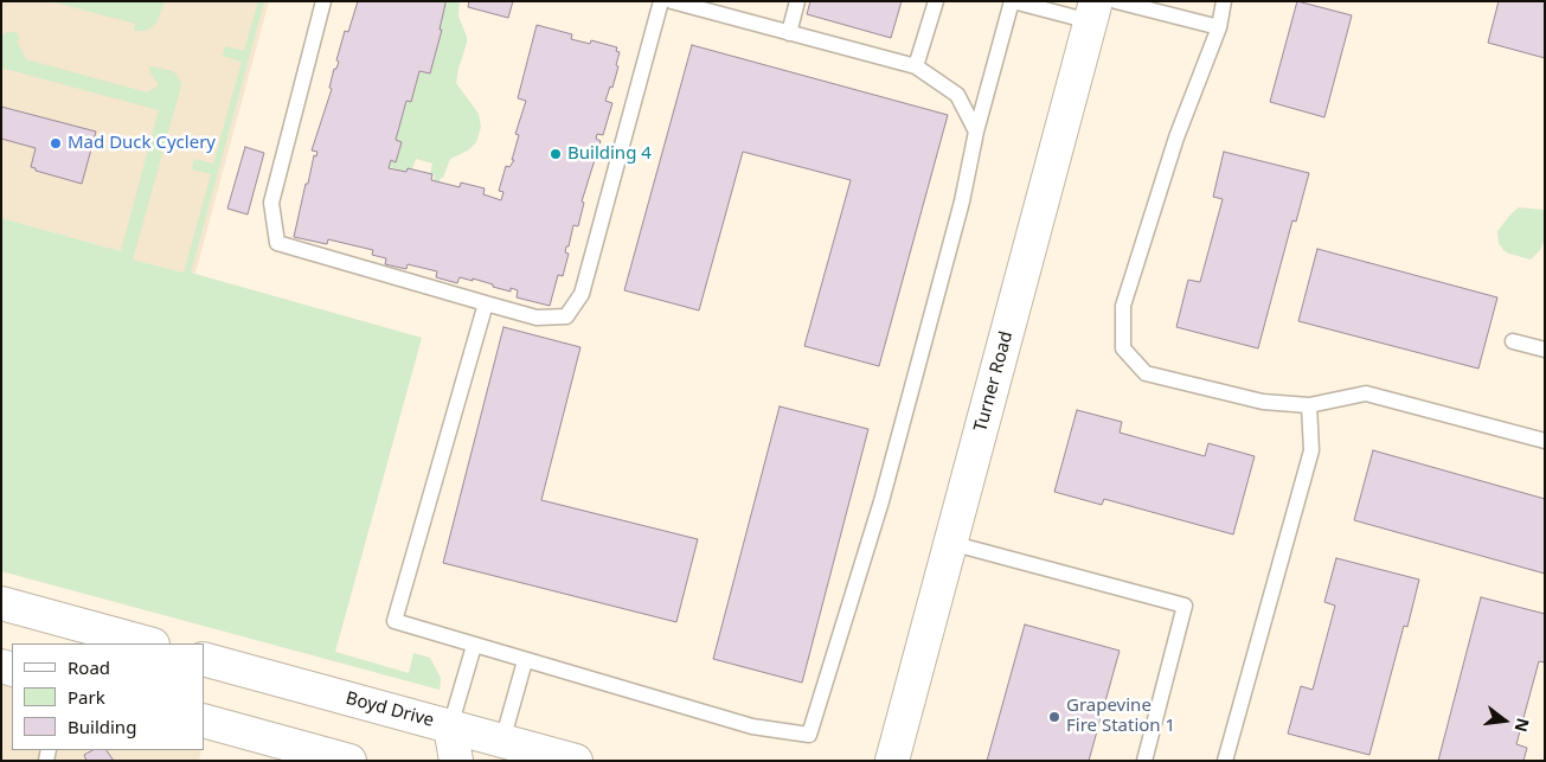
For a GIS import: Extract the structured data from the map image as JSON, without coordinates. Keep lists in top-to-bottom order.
{
  "streets": {
    "street": ["Turner Road", "Boyd Drive"]
  },
  "places": ["Mad Duck Cyclery", "Building 4", "Grapevine Fire Station 1"],
  "legend": ["Road", "Park", "Building"],
  "north": "right"
}
